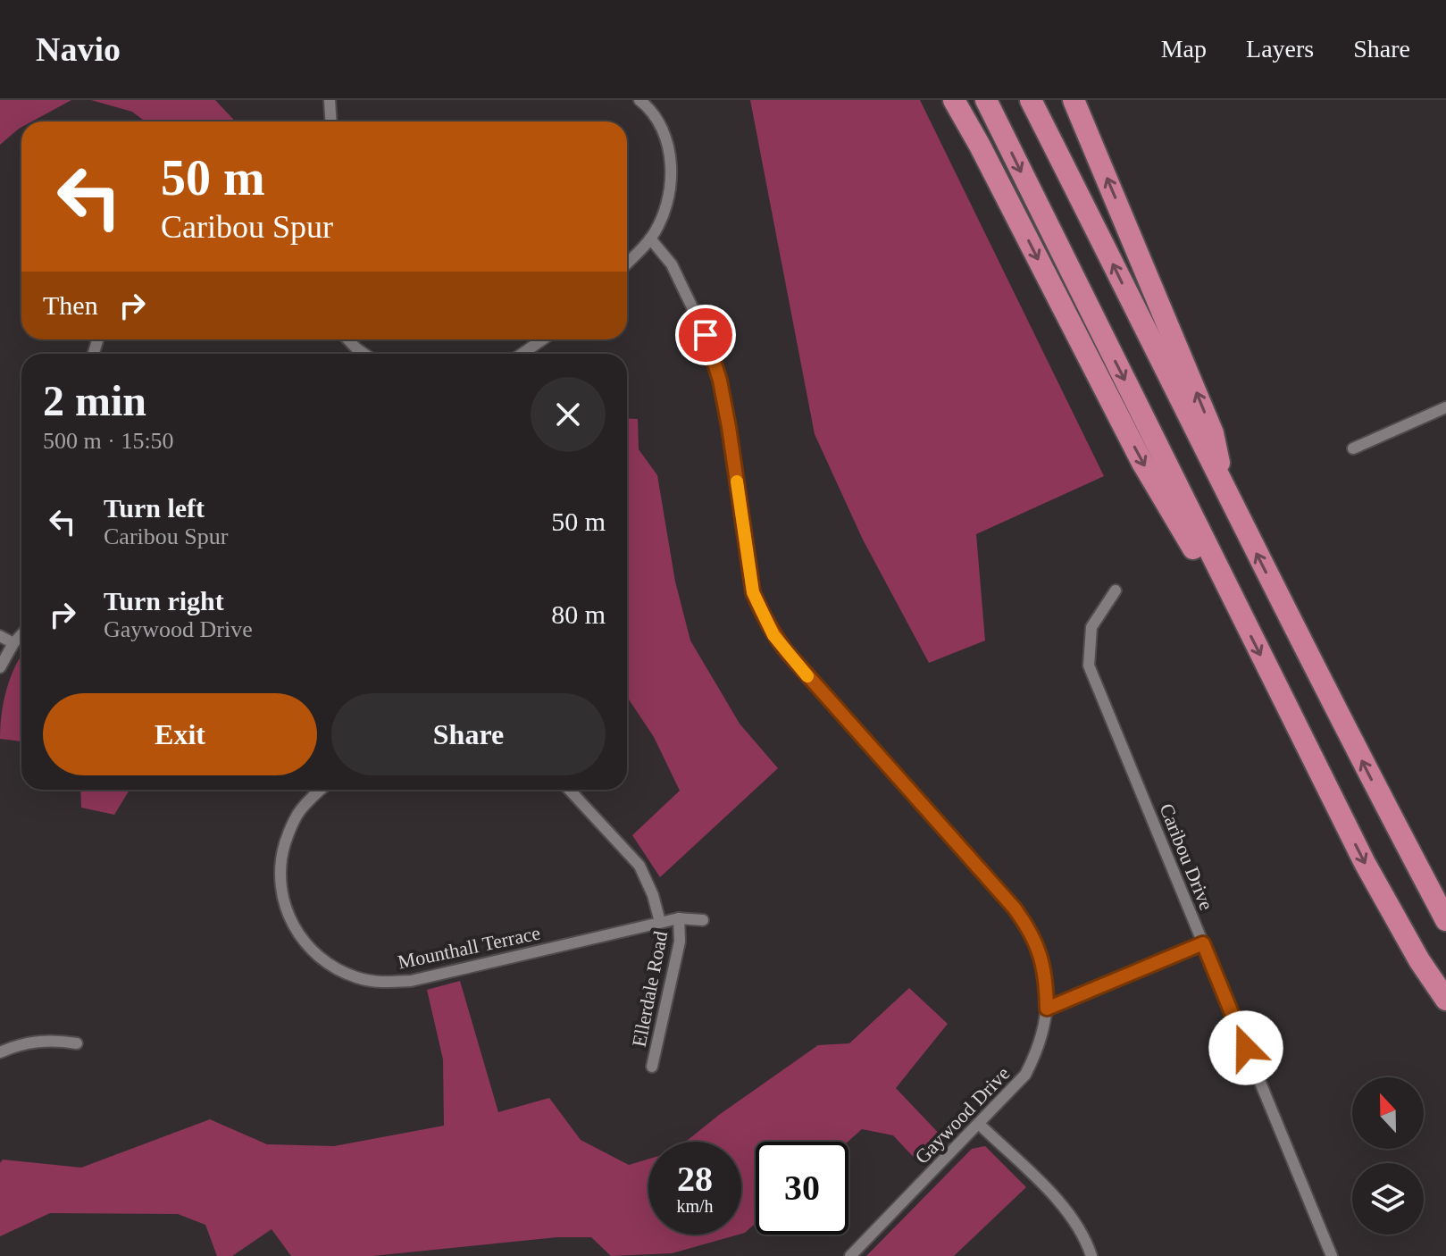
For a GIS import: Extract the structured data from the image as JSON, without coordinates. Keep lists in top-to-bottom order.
{
  "streets": {
    "street": [
      "Caribou Drive",
      "Mounthall Terrace",
      "Ellerdale Road",
      "Gaywood Drive"
    ]
  },
  "crossings": [
    ["Mounthall Terrace", "Ellerdale Road"]
  ],
  "north": "top",
  "page": {
    "header": "Navio",
    "nav": ["Map", "Layers", "Share"],
    "turn": ["50 m", "Caribou Spur"],
    "then": "Then",
    "heading": ["2 min", "500 m · 15:50"],
    "list": [
      {
        "name": "Turn left",
        "note": "Caribou Spur",
        "value": "50 m"
      },
      {
        "name": "Turn right",
        "note": "Gaywood Drive",
        "value": "80 m"
      }
    ],
    "buttons": ["Exit", "Share"],
    "speed": "28 km/h",
    "limit": "30"
  }
}
